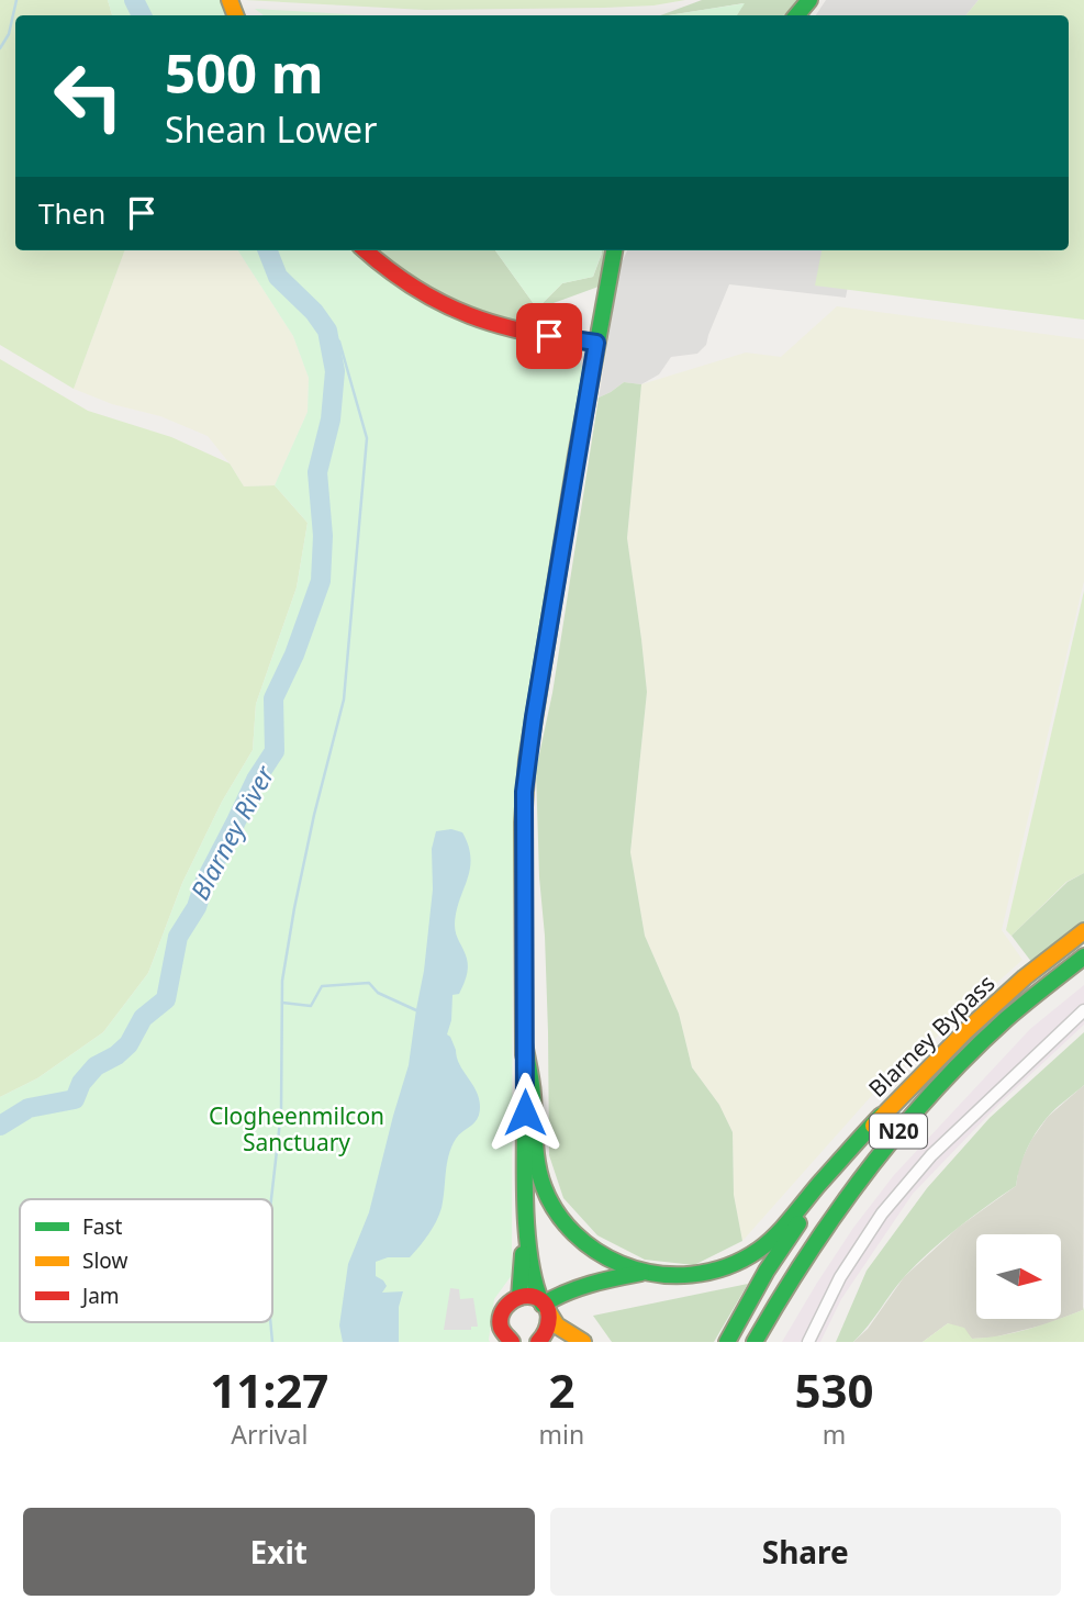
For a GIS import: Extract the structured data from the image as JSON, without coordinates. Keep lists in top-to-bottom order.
{
  "streets": {
    "main road": ["Blarney Bypass", "N20"]
  },
  "water": ["Blarney River"],
  "parks": ["Clogheenmilcon Sanctuary"],
  "legend": ["Fast", "Slow", "Jam"],
  "north": "right",
  "page": {
    "turn": ["500 m", "Shean Lower"],
    "then": "Then",
    "eta": [
      "11:27",
      "Arrival",
      "2",
      "min",
      "530",
      "m"
    ],
    "buttons": ["Exit", "Share"]
  }
}
